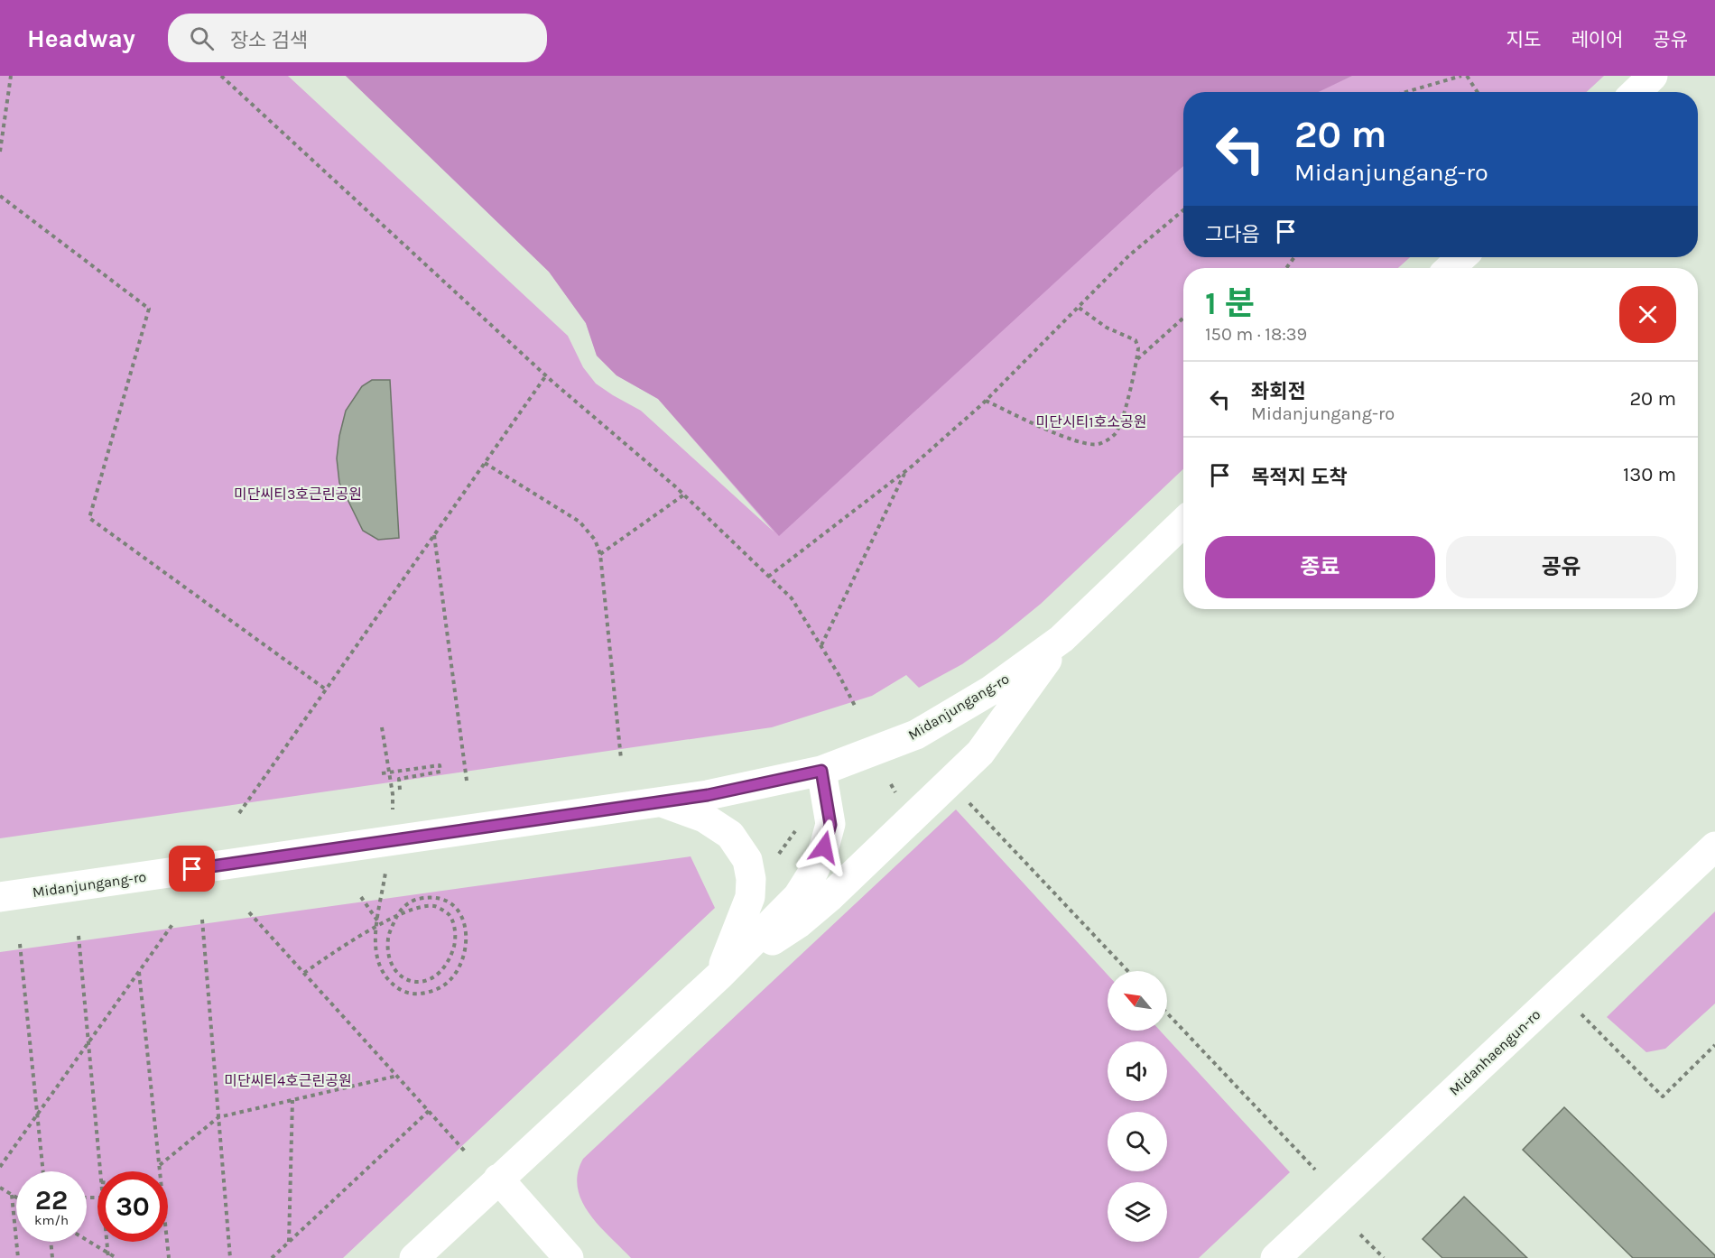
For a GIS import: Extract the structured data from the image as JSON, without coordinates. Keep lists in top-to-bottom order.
{
  "streets": {
    "street": ["Midanjungang-ro", "Midanhaengun-ro"]
  },
  "parks": ["미단시티1호소공원", "미단씨티3호근린공원", "미단씨티4호근린공원"],
  "north": "top left",
  "page": {
    "header": "Headway",
    "search": "장소 검색",
    "nav": ["지도", "레이어", "공유"],
    "turn": ["20 m", "Midanjungang-ro"],
    "then": "그다음",
    "heading": ["1 분", "150 m · 18:39"],
    "list": [
      {
        "name": "좌회전",
        "note": "Midanjungang-ro",
        "value": "20 m"
      },
      {
        "name": "목적지 도착",
        "value": "130 m"
      }
    ],
    "buttons": ["종료", "공유"],
    "speed": "22 km/h",
    "limit": "30"
  }
}
